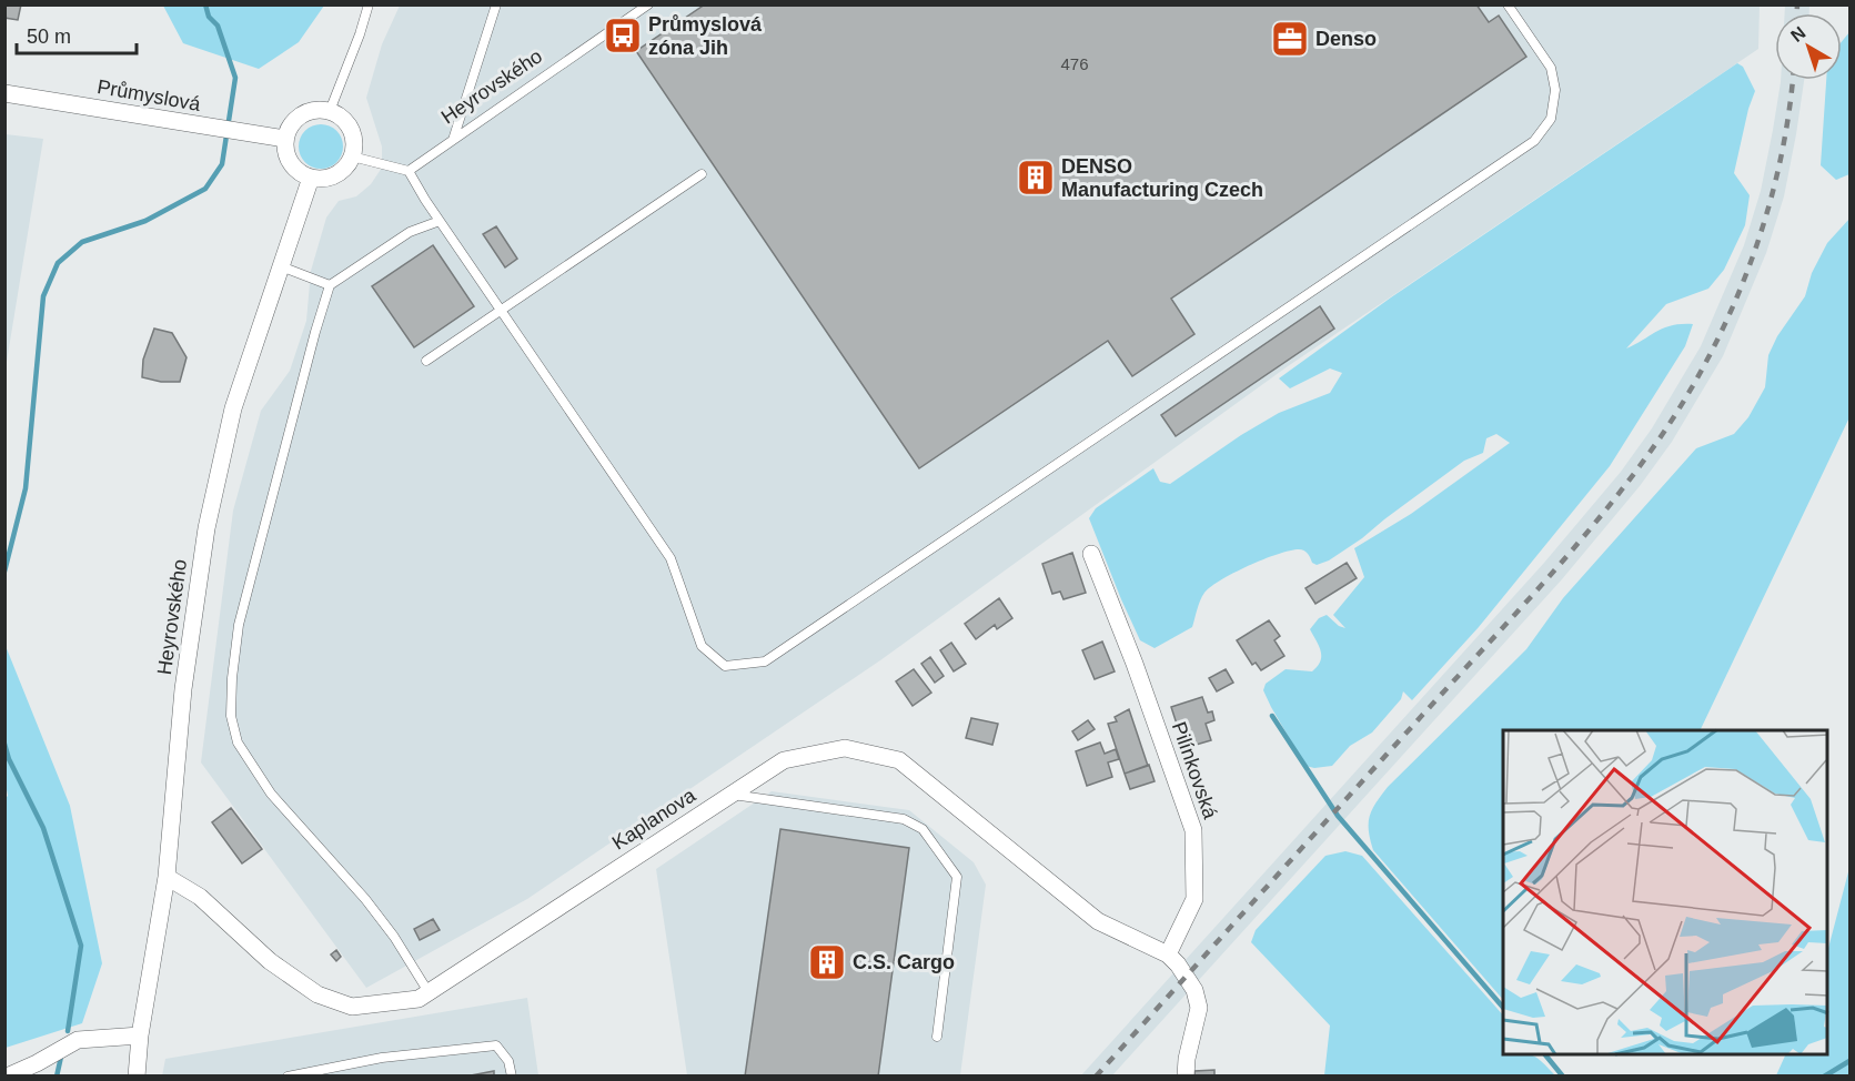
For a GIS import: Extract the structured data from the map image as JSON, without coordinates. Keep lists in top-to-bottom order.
{
  "streets": {
    "street": [
      "Heyrovského",
      "Průmyslová",
      "Pilínkovská",
      "Kaplanova"
    ]
  },
  "crossings": [
    ["Heyrovského", "Průmyslová"],
    ["Heyrovského", "Kaplanova"],
    ["Pilínkovská", "Kaplanova"]
  ],
  "places": {
    "bus stop": ["Průmyslová zóna Jih"],
    "office": ["Denso"],
    "building": ["DENSO Manufacturing Czech", "C.S. Cargo"]
  },
  "house_numbers": ["476"],
  "scale_bar": "50 m",
  "north": "top left"
}
